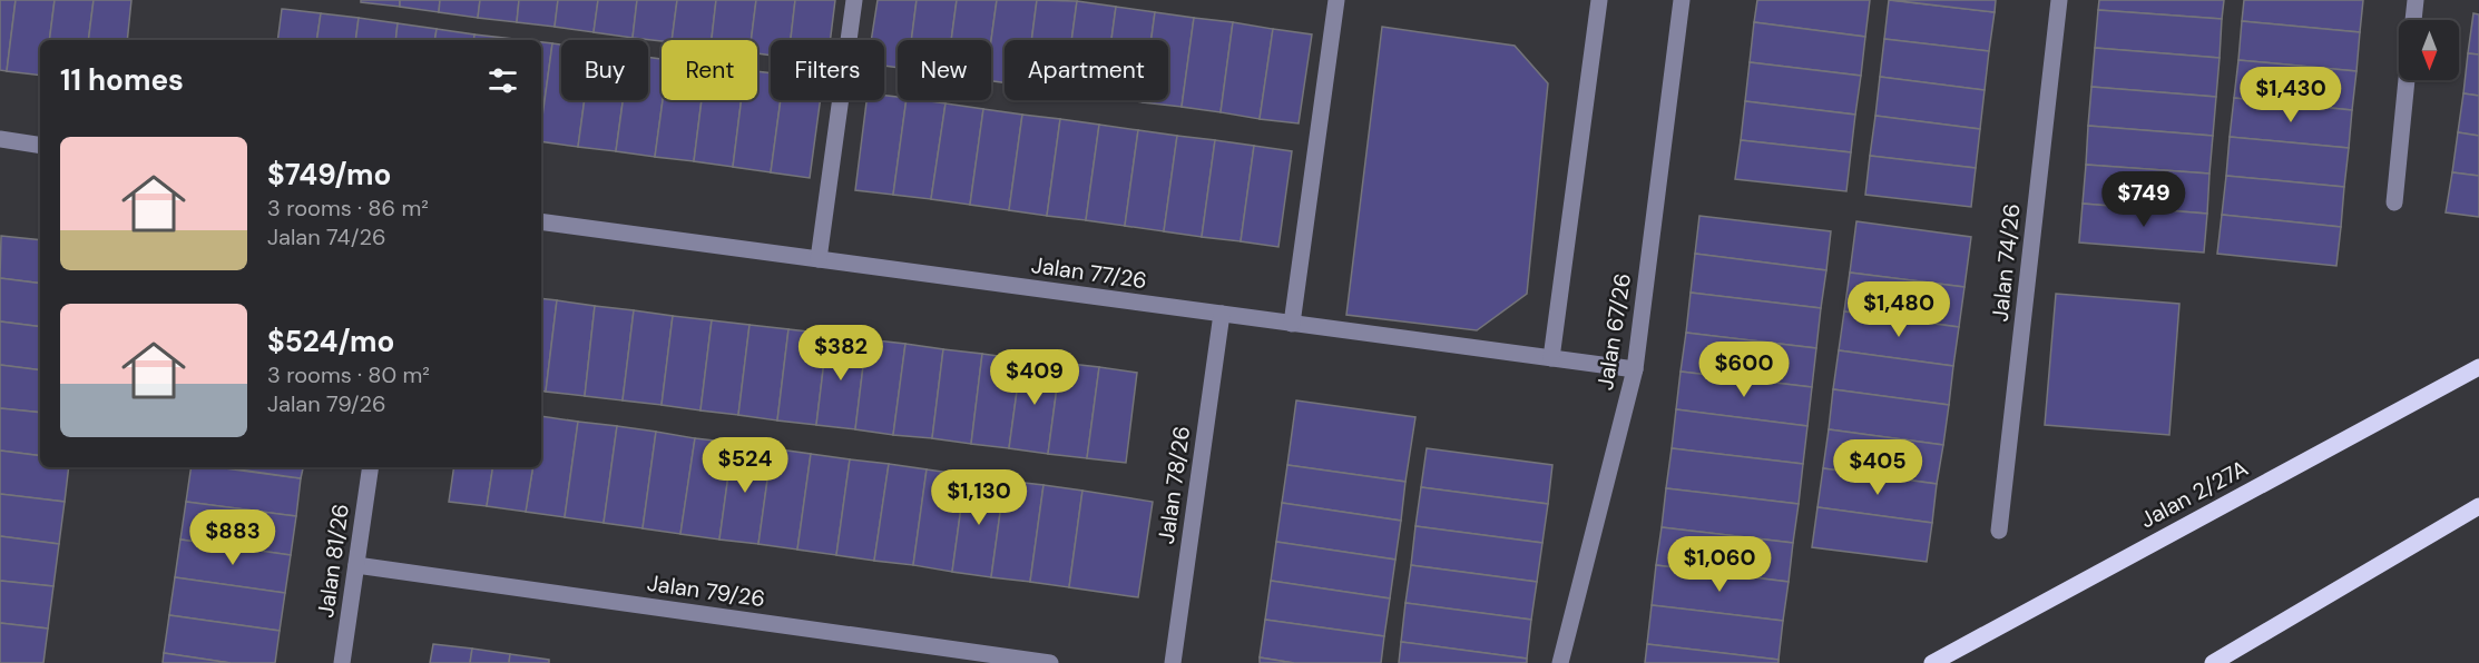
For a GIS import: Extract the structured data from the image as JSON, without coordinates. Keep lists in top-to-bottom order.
{
  "streets": {
    "main road": ["Jalan 2/27A"],
    "street": [
      "Jalan 74/26",
      "Jalan 77/26",
      "Jalan 67/26",
      "Jalan 78/26",
      "Jalan 81/26",
      "Jalan 79/26"
    ]
  },
  "crossings": [
    ["Jalan 77/26", "Jalan 67/26"],
    ["Jalan 77/26", "Jalan 78/26"],
    ["Jalan 81/26", "Jalan 79/26"]
  ],
  "north": "bottom",
  "page": {
    "chip": [
      "Buy",
      "Rent",
      "Filters",
      "New",
      "Apartment"
    ],
    "heading": "11 homes",
    "price": [
      "$1,430",
      "$749",
      "$1,480",
      "$382",
      "$600",
      "$409",
      "$524",
      "$405",
      "$1,130",
      "$883",
      "$1,060"
    ],
    "list": [
      {
        "name": "$749/mo",
        "note": "3 rooms · 86 m² · Jalan 74/26"
      },
      {
        "name": "$524/mo",
        "note": "3 rooms · 80 m² · Jalan 79/26"
      }
    ]
  }
}
